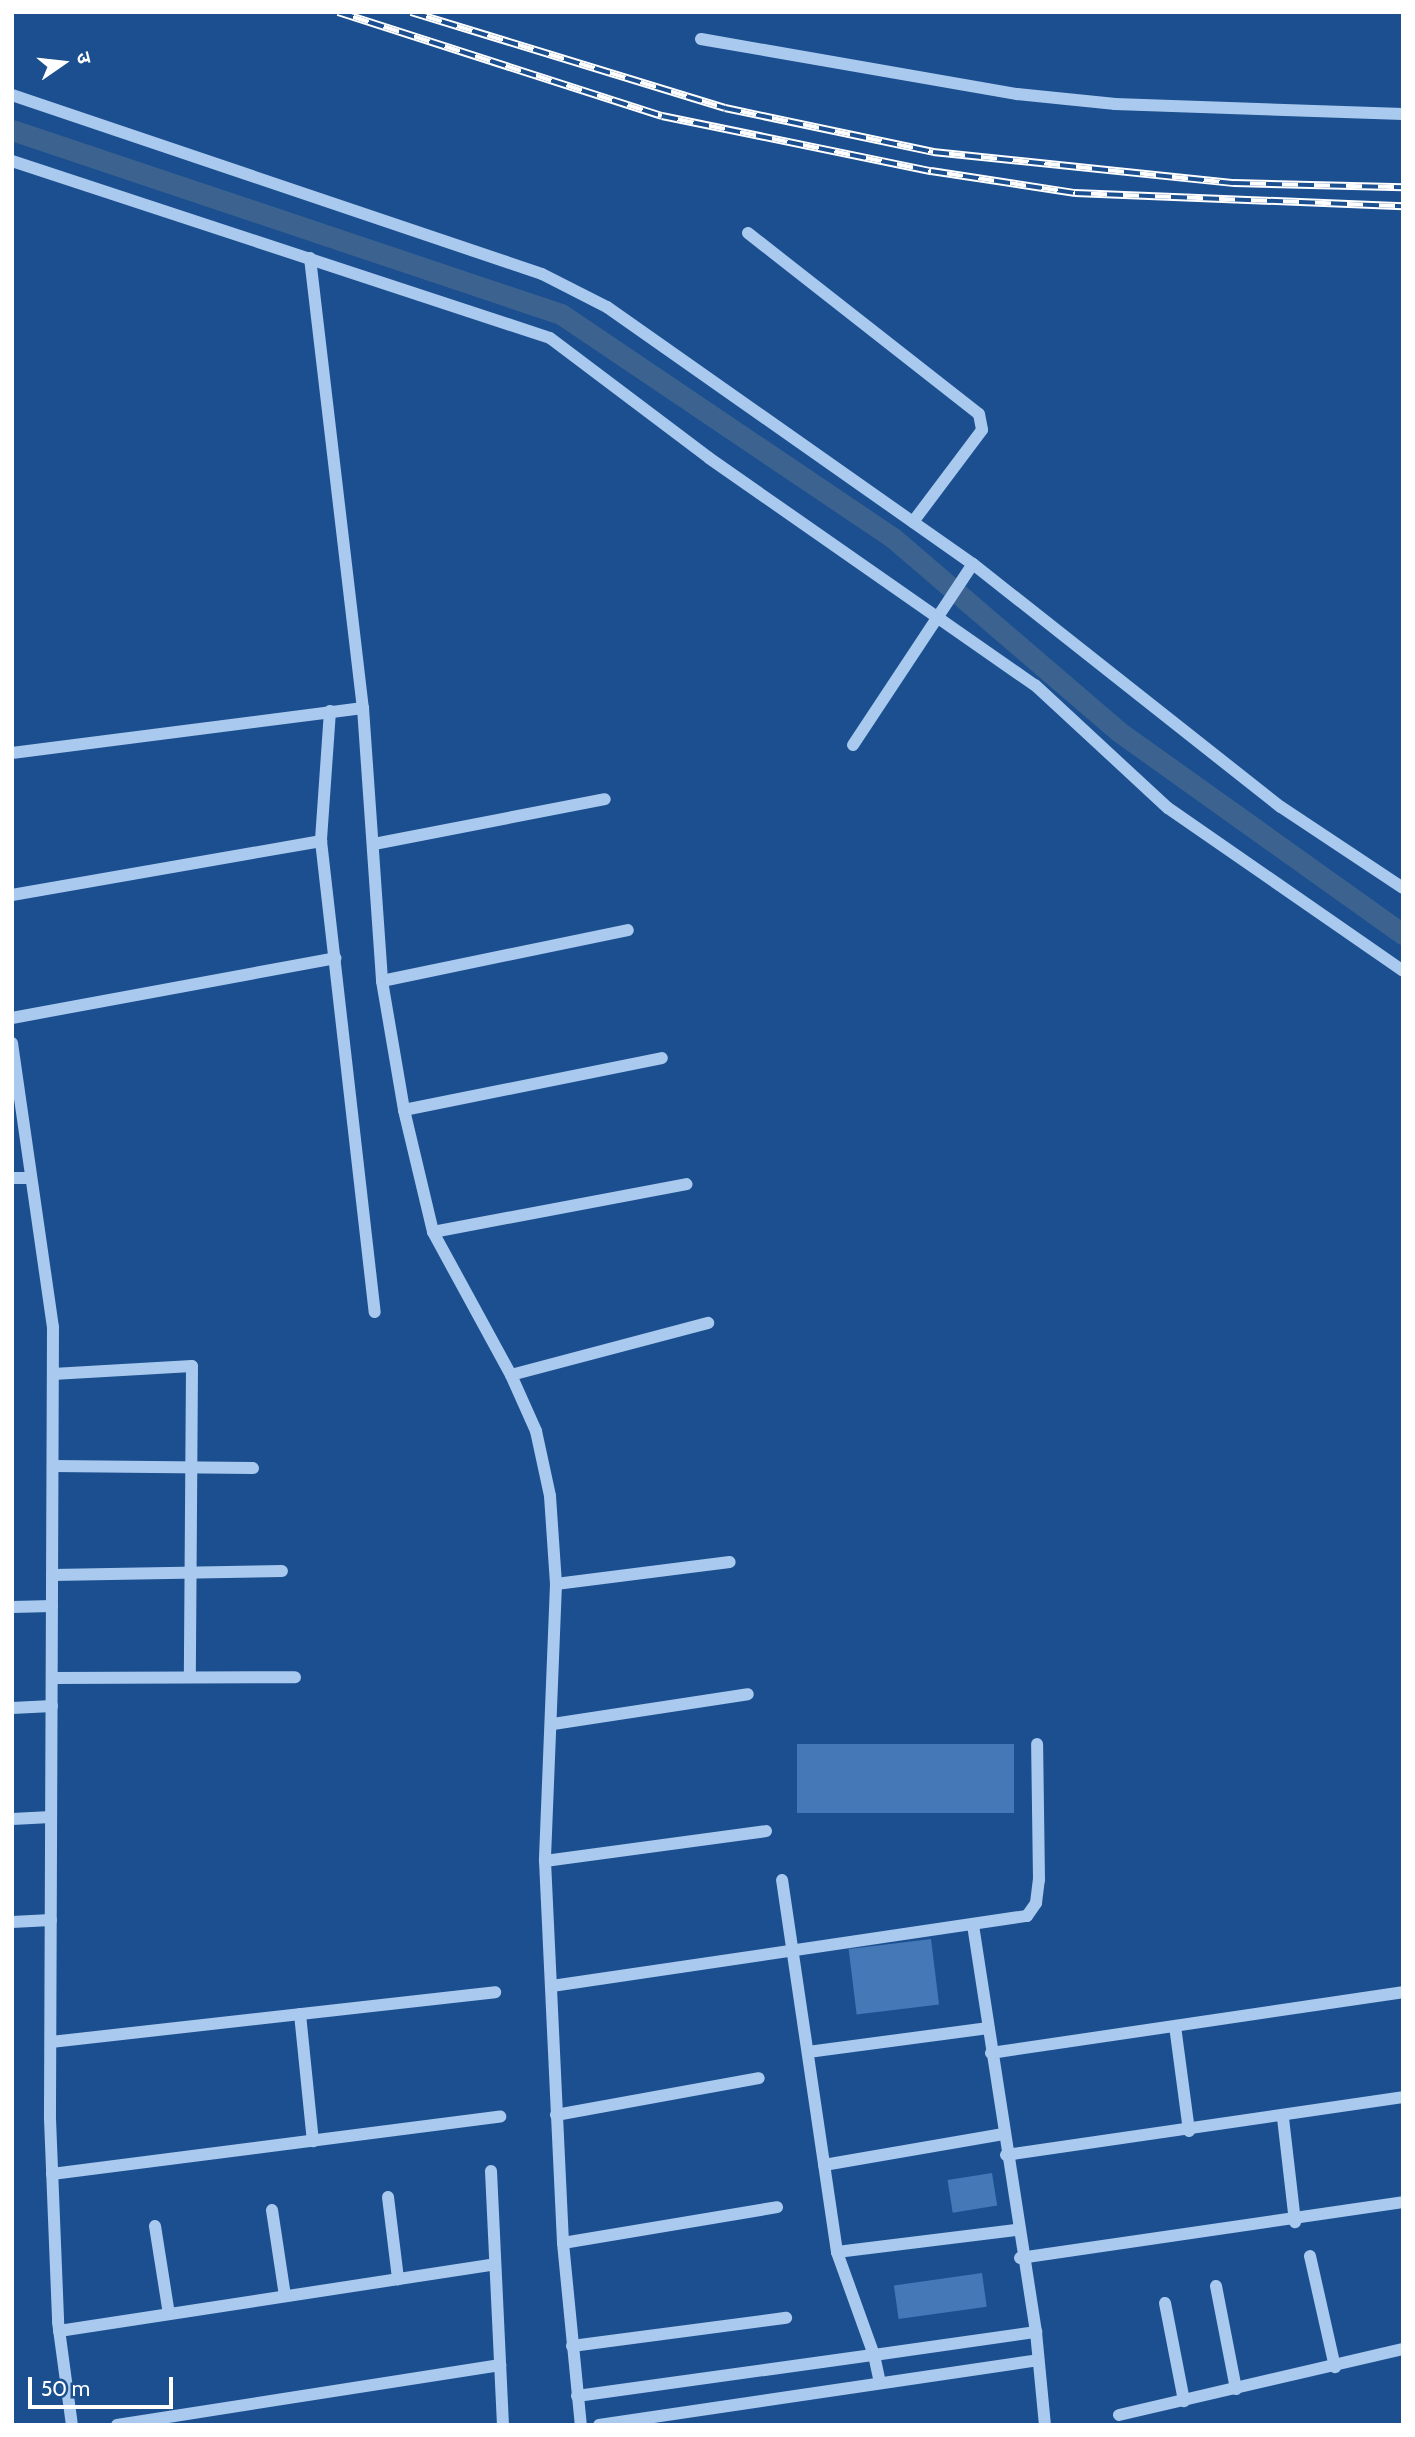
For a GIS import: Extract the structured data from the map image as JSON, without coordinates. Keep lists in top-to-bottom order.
{
  "scale_bar": "50 m",
  "north": "right"
}
